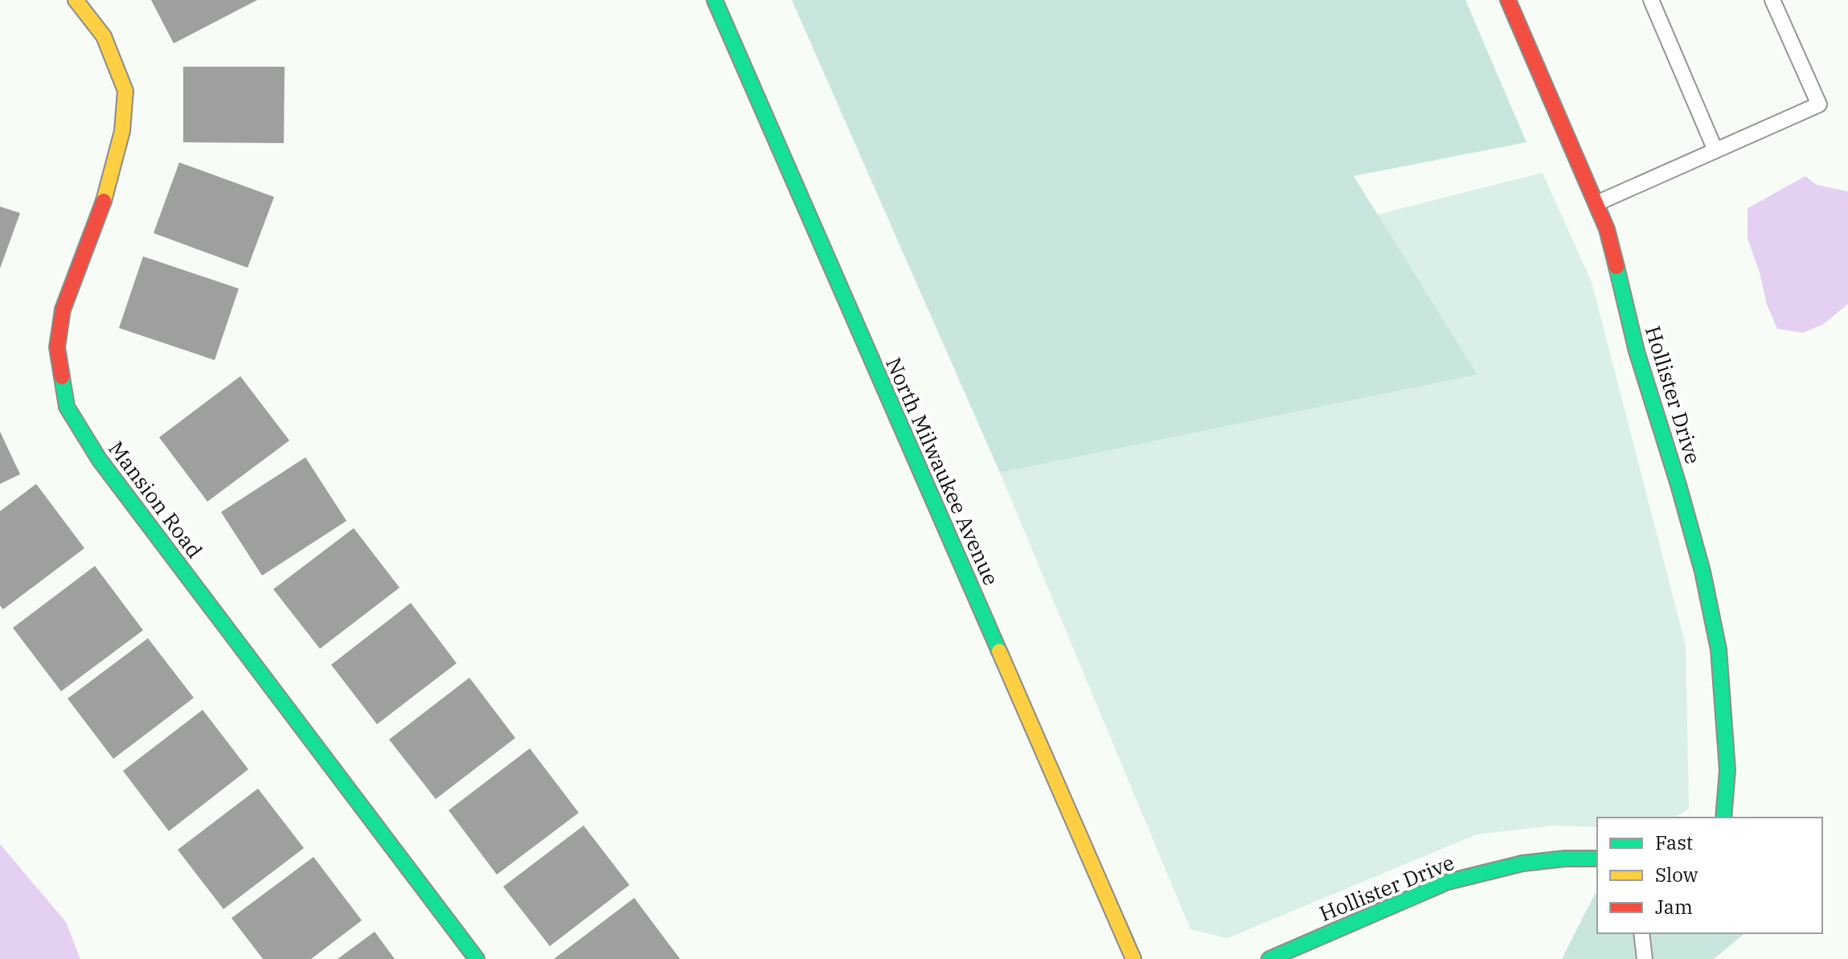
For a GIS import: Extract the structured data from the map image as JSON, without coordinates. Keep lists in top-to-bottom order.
{
  "streets": {
    "street": ["Hollister Drive", "North Milwaukee Avenue", "Mansion Road"]
  },
  "legend": ["Fast", "Slow", "Jam"]
}
